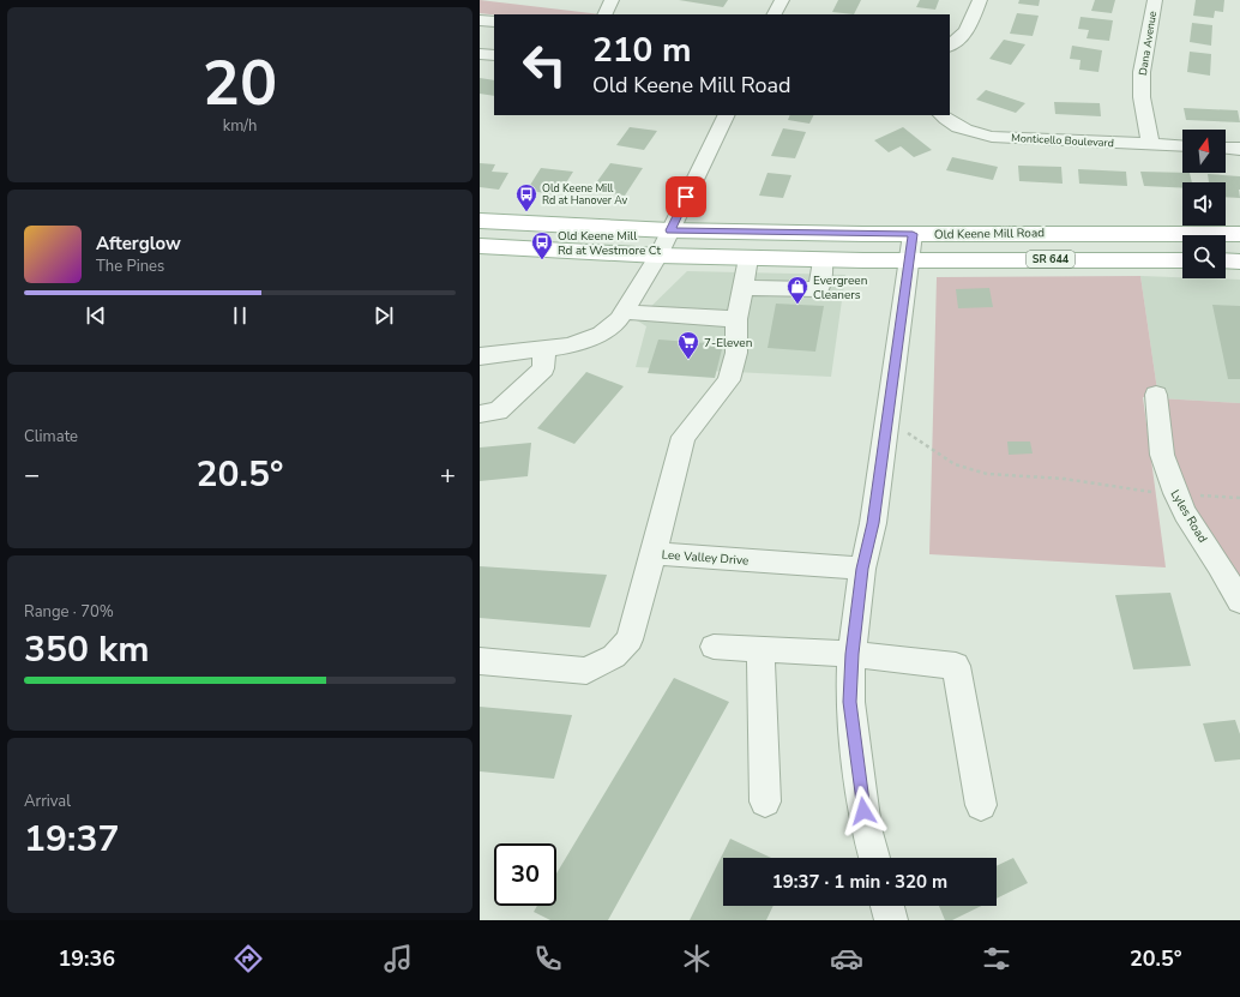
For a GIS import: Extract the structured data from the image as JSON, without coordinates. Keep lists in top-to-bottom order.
{
  "streets": {
    "main road": ["Old Keene Mill Road", "SR 644"],
    "street": [
      "Dana Avenue",
      "Monticello Boulevard",
      "Lyles Road",
      "Lee Valley Drive"
    ]
  },
  "crossings": [
    ["Dana Avenue", "Monticello Boulevard"]
  ],
  "places": {
    "bus stop": ["Old Keene Mill Rd at Hanover Av", "Old Keene Mill Rd at Westmore Ct"],
    "shop": ["Evergreen Cleaners"],
    "supermarket": ["7-Eleven"]
  },
  "north": "top",
  "page": {
    "tile": [
      ["20", "km/h"],
      "Climate",
      ["Range · 70%", "350 km"],
      ["Arrival", "19:37"]
    ],
    "turn": ["210 m", "Old Keene Mill Road"],
    "song": ["Afterglow", "The Pines"],
    "heat": ["−", "20.5°", "+"],
    "limit": "30",
    "trip": "19:37 · 1 min · 320 m",
    "tabs": ["19:36", "20.5°"]
  }
}
